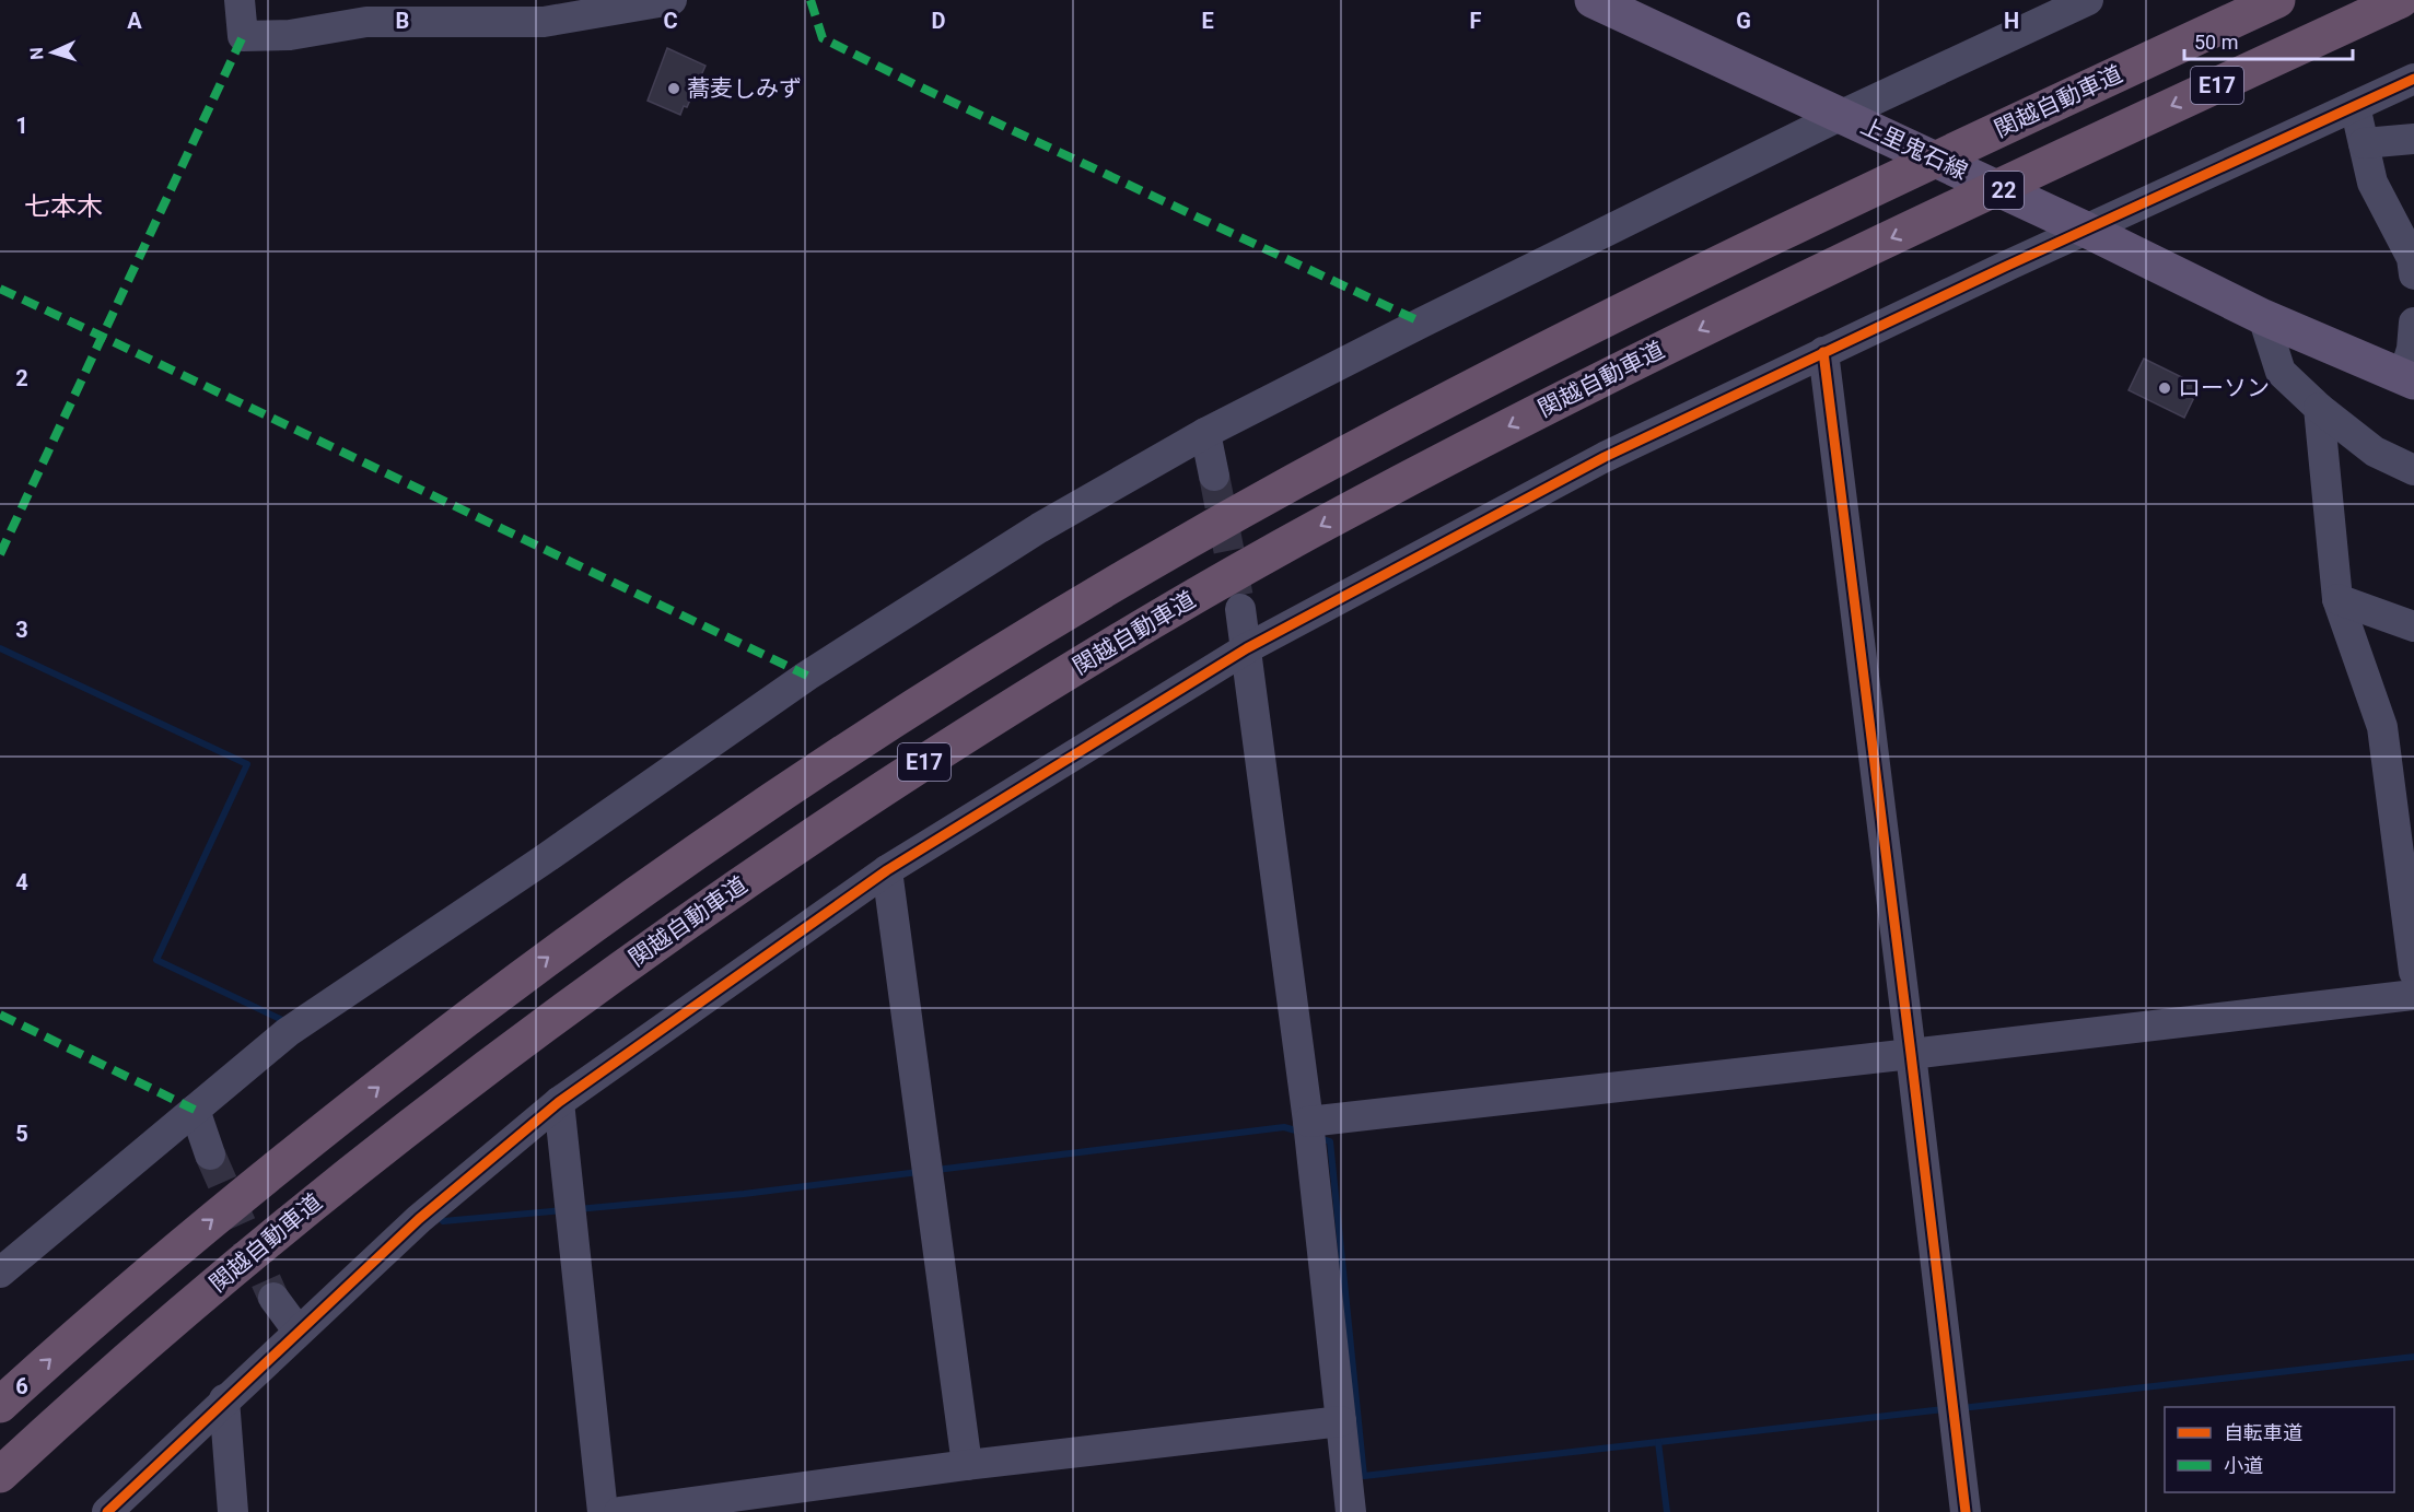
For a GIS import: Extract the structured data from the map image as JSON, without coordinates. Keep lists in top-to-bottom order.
{
  "streets": {
    "highway": ["E17", "関越自動車道"],
    "main road": ["上里鬼石線", "22"]
  },
  "districts": ["七本木"],
  "places": ["蕎麦しみず", "ローソン"],
  "legend": ["自転車道", "小道"],
  "scale_bar": "50 m",
  "north": "left",
  "grid": {
    "columns": [
      "A",
      "B",
      "C",
      "D",
      "E",
      "F",
      "G",
      "H"
    ],
    "rows": [
      "1",
      "2",
      "3",
      "4",
      "5",
      "6"
    ]
  }
}
